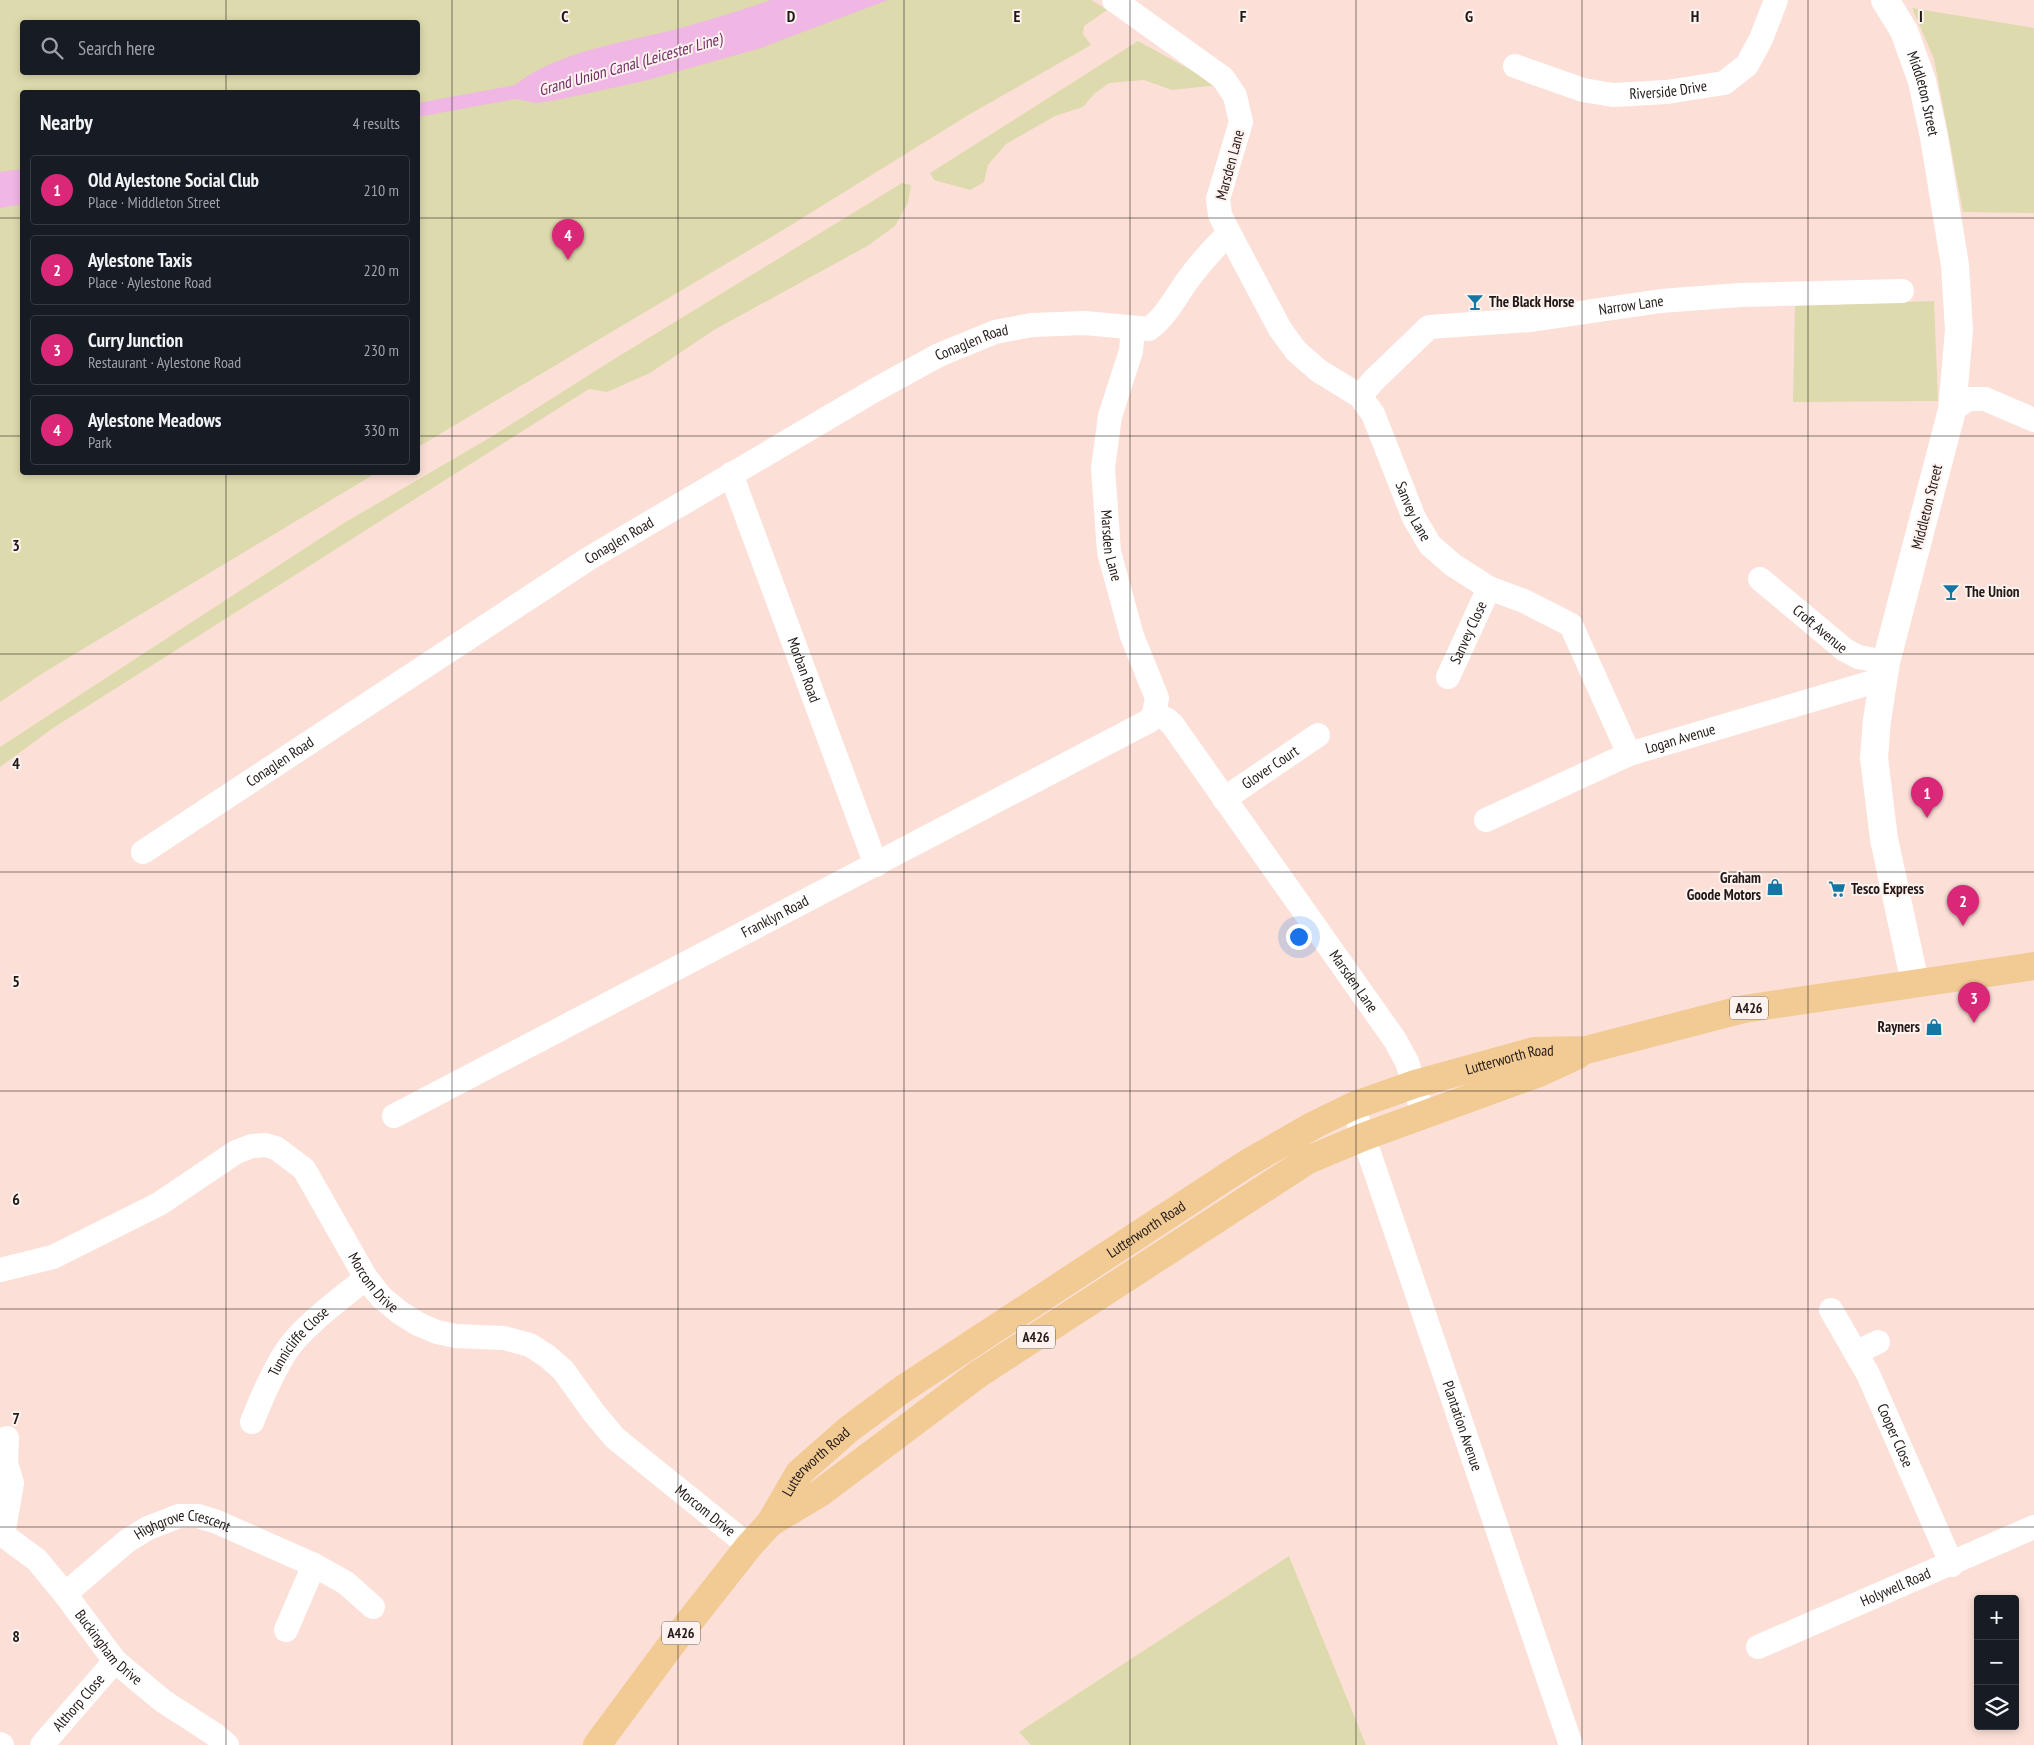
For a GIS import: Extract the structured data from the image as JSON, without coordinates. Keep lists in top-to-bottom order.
{
  "streets": {
    "main road": ["A426", "Lutterworth Road"],
    "street": [
      "Riverside Drive",
      "Middleton Street",
      "Marsden Lane",
      "Narrow Lane",
      "Conaglen Road",
      "Sanvey Lane",
      "Croft Avenue",
      "Sanvey Close",
      "Morban Road",
      "Logan Avenue",
      "Glover Court",
      "Franklyn Road",
      "Morcom Drive",
      "Tunnicliffe Close",
      "Plantation Avenue",
      "Cooper Close",
      "Highgrove Crescent",
      "Holywell Road",
      "Buckingham Drive",
      "Althorp Close"
    ]
  },
  "crossings": [
    ["Middleton Street", "Croft Avenue"],
    ["Middleton Street", "Logan Avenue"],
    ["Middleton Street", "A426"],
    ["Middleton Street", "Lutterworth Road"],
    ["Marsden Lane", "Conaglen Road"],
    ["Marsden Lane", "Sanvey Lane"],
    ["Marsden Lane", "Glover Court"],
    ["Marsden Lane", "Franklyn Road"],
    ["Marsden Lane", "Lutterworth Road"],
    ["Narrow Lane", "Sanvey Lane"],
    ["Conaglen Road", "Morban Road"],
    ["Sanvey Lane", "Sanvey Close"],
    ["Sanvey Lane", "Logan Avenue"],
    ["Croft Avenue", "Logan Avenue"],
    ["Morban Road", "Franklyn Road"],
    ["A426", "Lutterworth Road"],
    ["Lutterworth Road", "Morcom Drive"],
    ["Lutterworth Road", "Plantation Avenue"],
    ["Morcom Drive", "Tunnicliffe Close"],
    ["Cooper Close", "Holywell Road"],
    ["Highgrove Crescent", "Buckingham Drive"],
    ["Buckingham Drive", "Althorp Close"]
  ],
  "water": ["Grand Union Canal (Leicester Line)"],
  "places": {
    "bar": ["The Black Horse", "The Union"],
    "shop": ["Graham Goode Motors", "Rayners"],
    "supermarket": ["Tesco Express"]
  },
  "page": {
    "search": "Search here",
    "heading": ["Nearby", "4 results"],
    "list": [
      {
        "mark": "1",
        "name": "Old Aylestone Social Club",
        "note": "Place · Middleton Street",
        "value": "210 m"
      },
      {
        "mark": "2",
        "name": "Aylestone Taxis",
        "note": "Place · Aylestone Road",
        "value": "220 m"
      },
      {
        "mark": "3",
        "name": "Curry Junction",
        "note": "Restaurant · Aylestone Road",
        "value": "230 m"
      },
      {
        "mark": "4",
        "name": "Aylestone Meadows",
        "note": "Park",
        "value": "330 m"
      }
    ],
    "pins": [
      "4",
      "1",
      "2",
      "3"
    ],
    "map_buttons": ["+", "−"]
  },
  "grid": {
    "columns": [
      "C",
      "D",
      "E",
      "F",
      "G",
      "H",
      "I"
    ],
    "rows": [
      "3",
      "4",
      "5",
      "6",
      "7",
      "8"
    ]
  }
}
